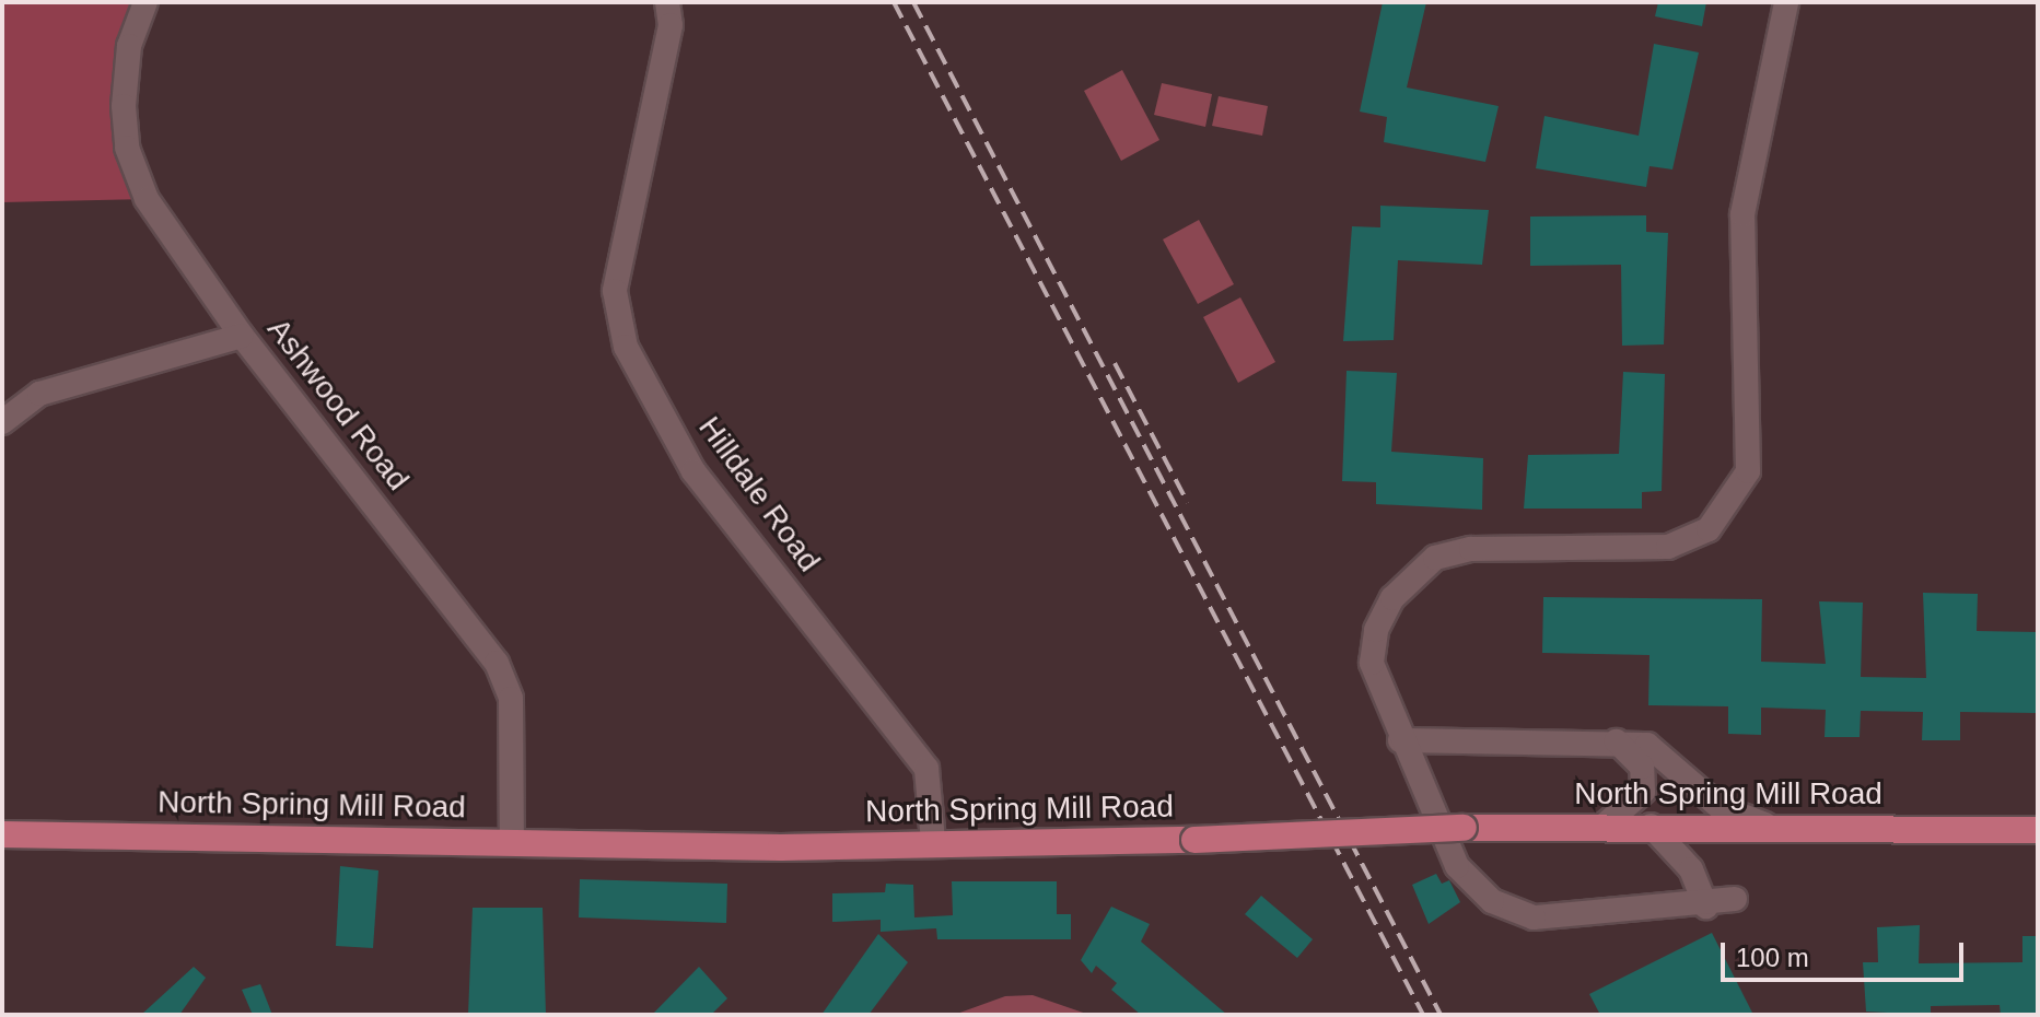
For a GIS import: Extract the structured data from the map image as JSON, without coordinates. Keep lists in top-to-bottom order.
{
  "streets": {
    "main road": ["North Spring Mill Road"],
    "street": ["Ashwood Road", "Hilldale Road"]
  },
  "crossings": [
    ["Ashwood Road", "North Spring Mill Road"],
    ["Hilldale Road", "North Spring Mill Road"]
  ],
  "scale_bar": "100 m"
}
